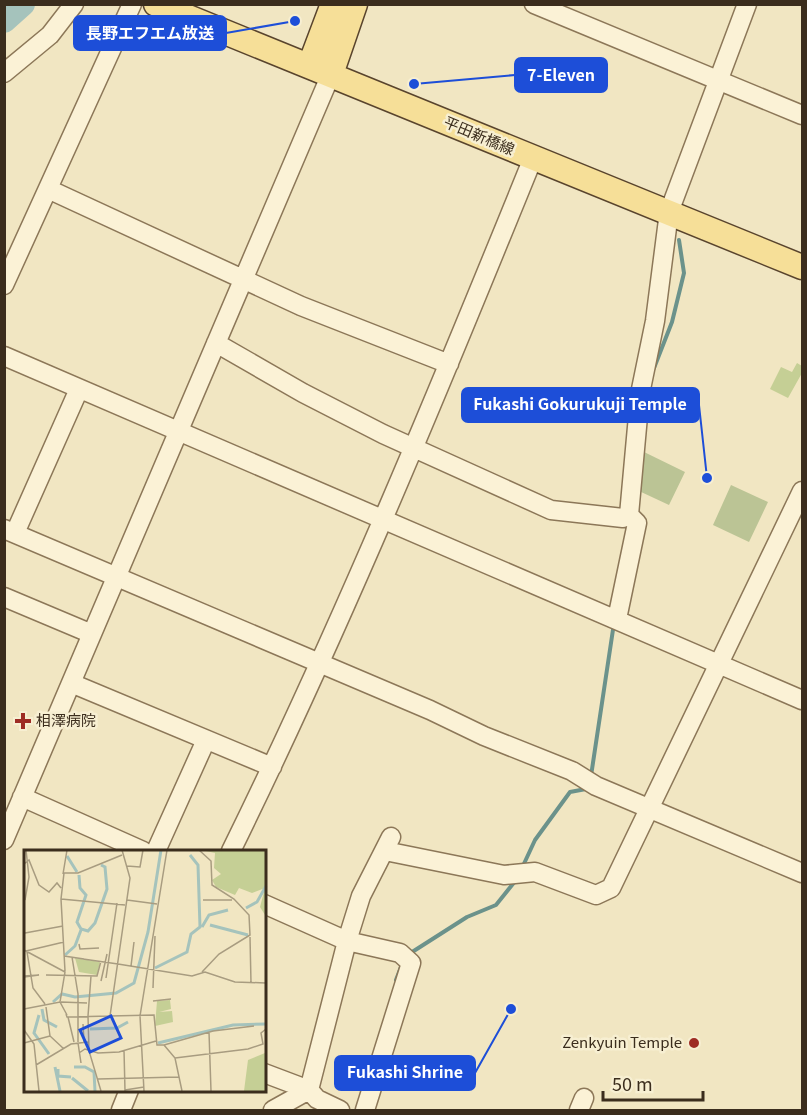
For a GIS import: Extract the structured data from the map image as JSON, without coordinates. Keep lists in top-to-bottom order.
{
  "streets": {
    "main road": ["平田新橋線"]
  },
  "places": {
    "other": [
      "長野エフエム放送",
      "7-Eleven",
      "Fukashi Gokurukuji Temple",
      "Fukashi Shrine",
      "Zenkyuin Temple"
    ],
    "health": ["相澤病院"]
  },
  "scale_bar": "50 m"
}
